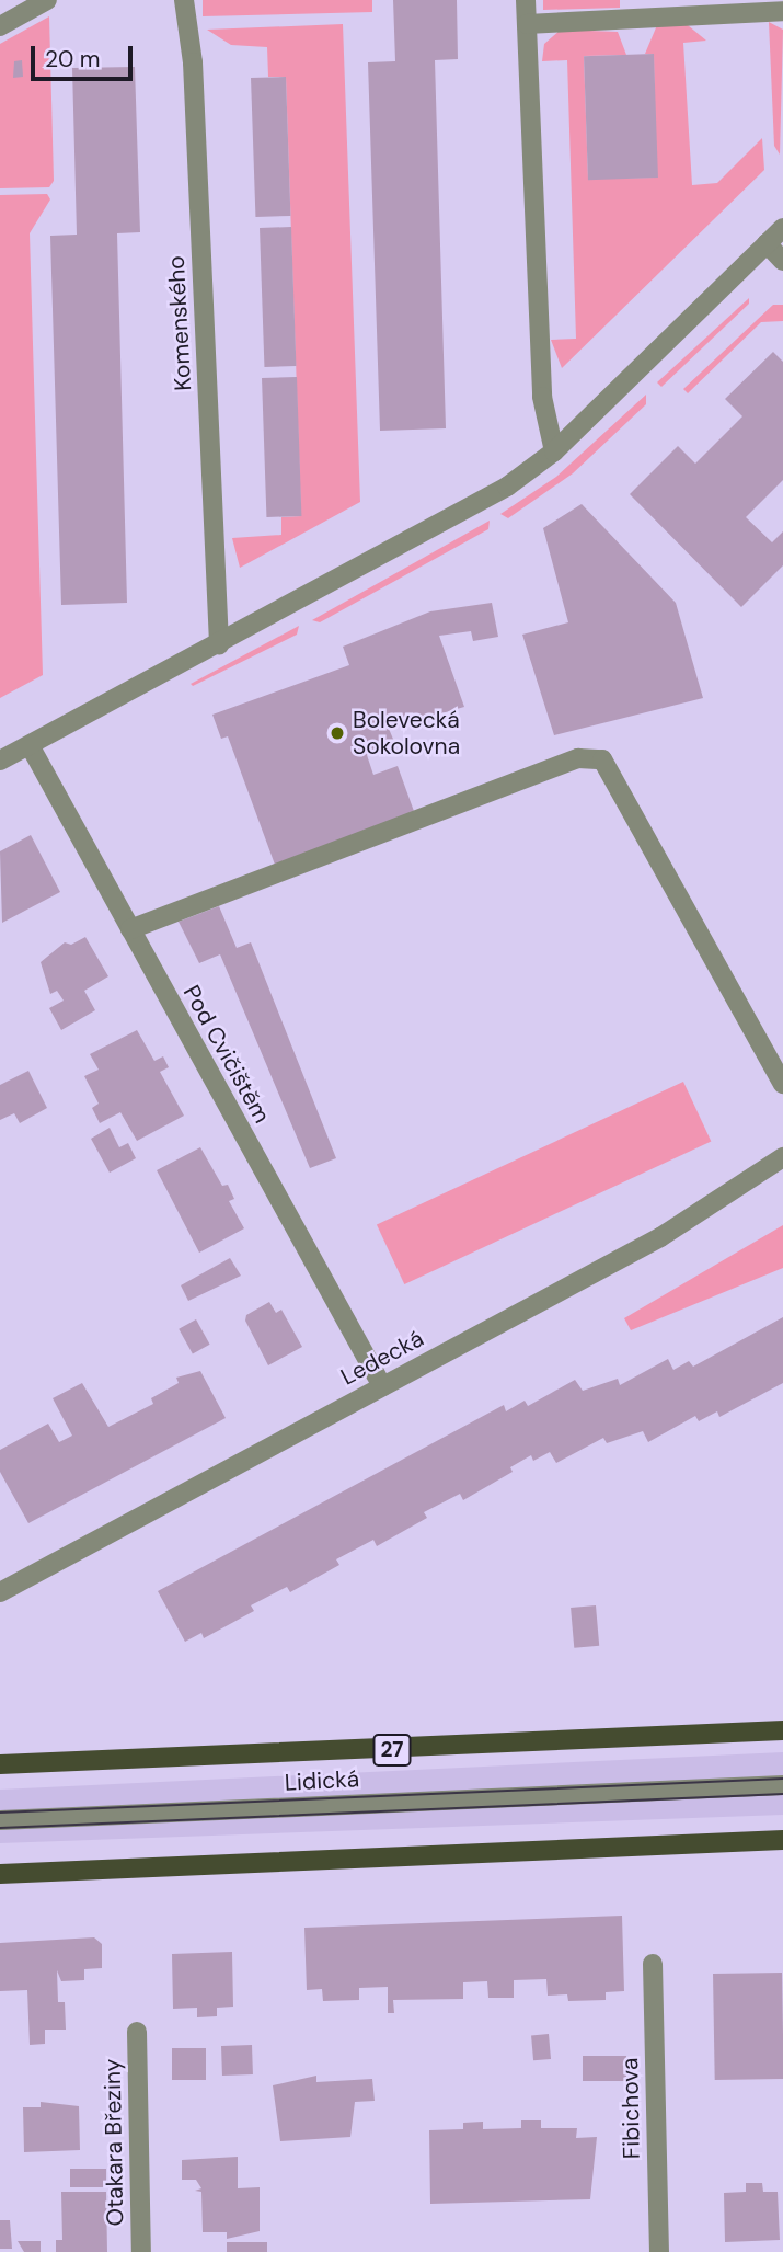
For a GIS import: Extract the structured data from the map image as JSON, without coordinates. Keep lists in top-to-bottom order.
{
  "streets": {
    "main road": ["27", "Lidická"],
    "street": [
      "Komenského",
      "Pod Cvičištěm",
      "Ledecká",
      "Fibichova",
      "Otakara Březiny"
    ]
  },
  "crossings": [
    ["Pod Cvičištěm", "Ledecká"]
  ],
  "places": ["Bolevecká Sokolovna"],
  "scale_bar": "20 m"
}
